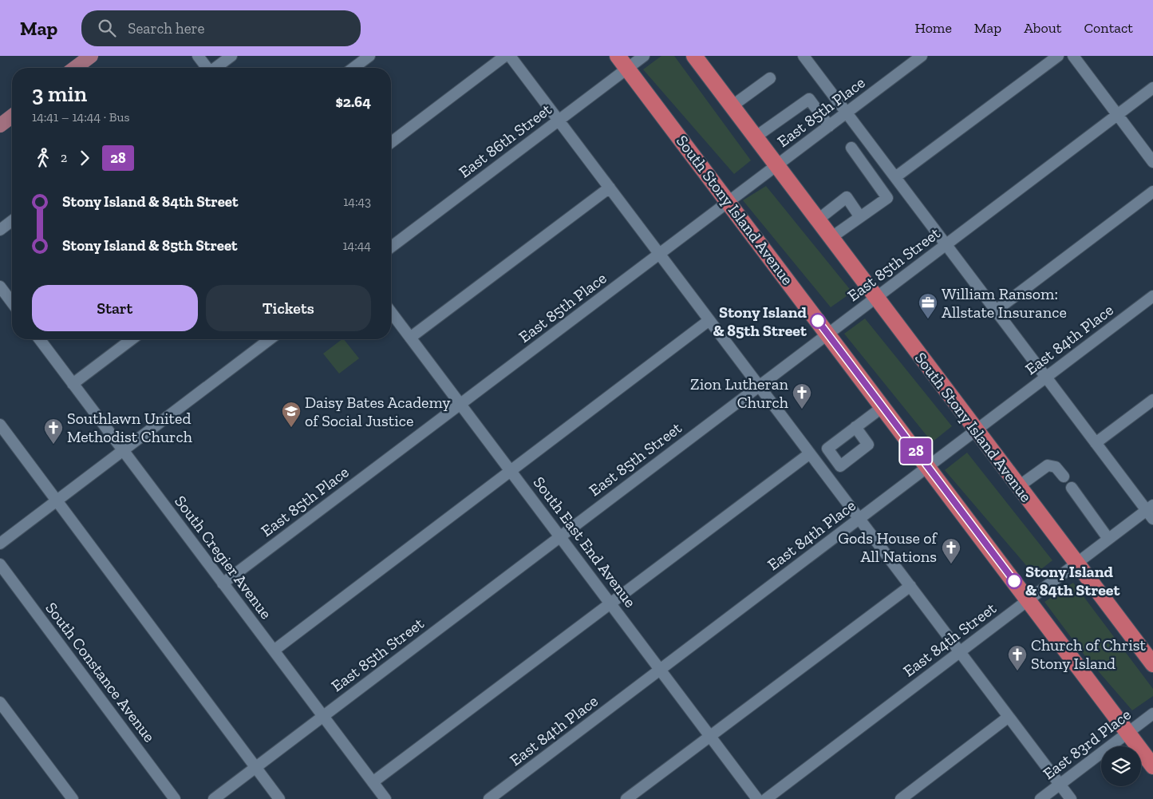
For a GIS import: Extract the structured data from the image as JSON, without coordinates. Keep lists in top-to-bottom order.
{
  "streets": {
    "highway": ["South Stony Island Avenue"],
    "street": [
      "East 85th Place",
      "East 86th Street",
      "East 85th Street",
      "East 84th Place",
      "South East End Avenue",
      "South Cregier Avenue",
      "East 84th Street",
      "South Constance Avenue",
      "East 83rd Place"
    ]
  },
  "crossings": [
    ["East 85th Place", "South Stony Island Avenue"],
    ["East 85th Place", "South East End Avenue"],
    ["East 85th Place", "South Cregier Avenue"],
    ["East 86th Street", "South Stony Island Avenue"],
    ["South Stony Island Avenue", "East 85th Street"],
    ["South Stony Island Avenue", "East 84th Place"],
    ["South Stony Island Avenue", "East 84th Street"],
    ["South Stony Island Avenue", "East 83rd Place"],
    ["East 85th Street", "South East End Avenue"],
    ["East 85th Street", "South Cregier Avenue"],
    ["East 84th Place", "South East End Avenue"]
  ],
  "places": {
    "office": ["William Ransom: Allstate Insurance"],
    "other": ["Stony Island & 85th Street", "Stony Island & 84th Street"],
    "church": [
      "Zion Lutheran Church",
      "Southlawn United Methodist Church",
      "Gods House of All Nations",
      "Church of Christ Stony Island"
    ],
    "school or university": ["Daisy Bates Academy of Social Justice"]
  },
  "lines": ["bus line 28"],
  "page": {
    "header": "Map",
    "search": "Search here",
    "nav": [
      "Home",
      "Map",
      "About",
      "Contact"
    ],
    "on_map": "28",
    "heading": ["3 min", "14:41 – 14:44 · Bus", "$2.64"],
    "legs": ["2", "28"],
    "list": [
      {
        "name": "Stony Island & 84th Street",
        "value": "14:43"
      },
      {
        "name": "Stony Island & 85th Street",
        "value": "14:44"
      }
    ],
    "buttons": ["Start", "Tickets"]
  }
}
